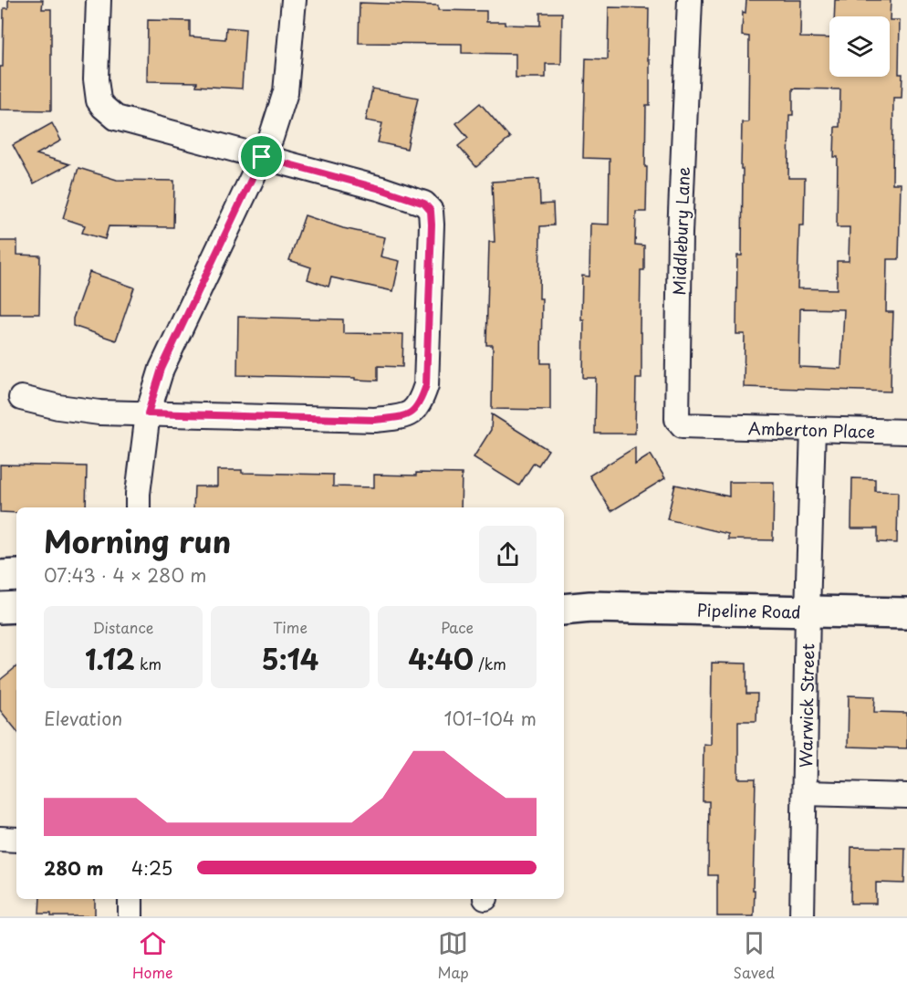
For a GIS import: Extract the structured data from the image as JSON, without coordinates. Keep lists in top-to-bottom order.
{
  "streets": {
    "main road": ["Pipeline Road"],
    "street": ["Middlebury Lane", "Amberton Place", "Warwick Street"]
  },
  "crossings": [
    ["Middlebury Lane", "Amberton Place"],
    ["Amberton Place", "Warwick Street"],
    ["Pipeline Road", "Warwick Street"]
  ],
  "page": {
    "heading": ["Morning run", "07:43 · 4 × 280 m"],
    "stats": [
      ["Distance", "1.12 km"],
      ["Time", "5:14"],
      ["Pace", "4:40 /km"]
    ],
    "chart": ["Elevation", "101–104 m"],
    "list": [
      {
        "name": "280 m",
        "note": "4:25"
      }
    ],
    "tabs": ["Home", "Map", "Saved"]
  }
}
